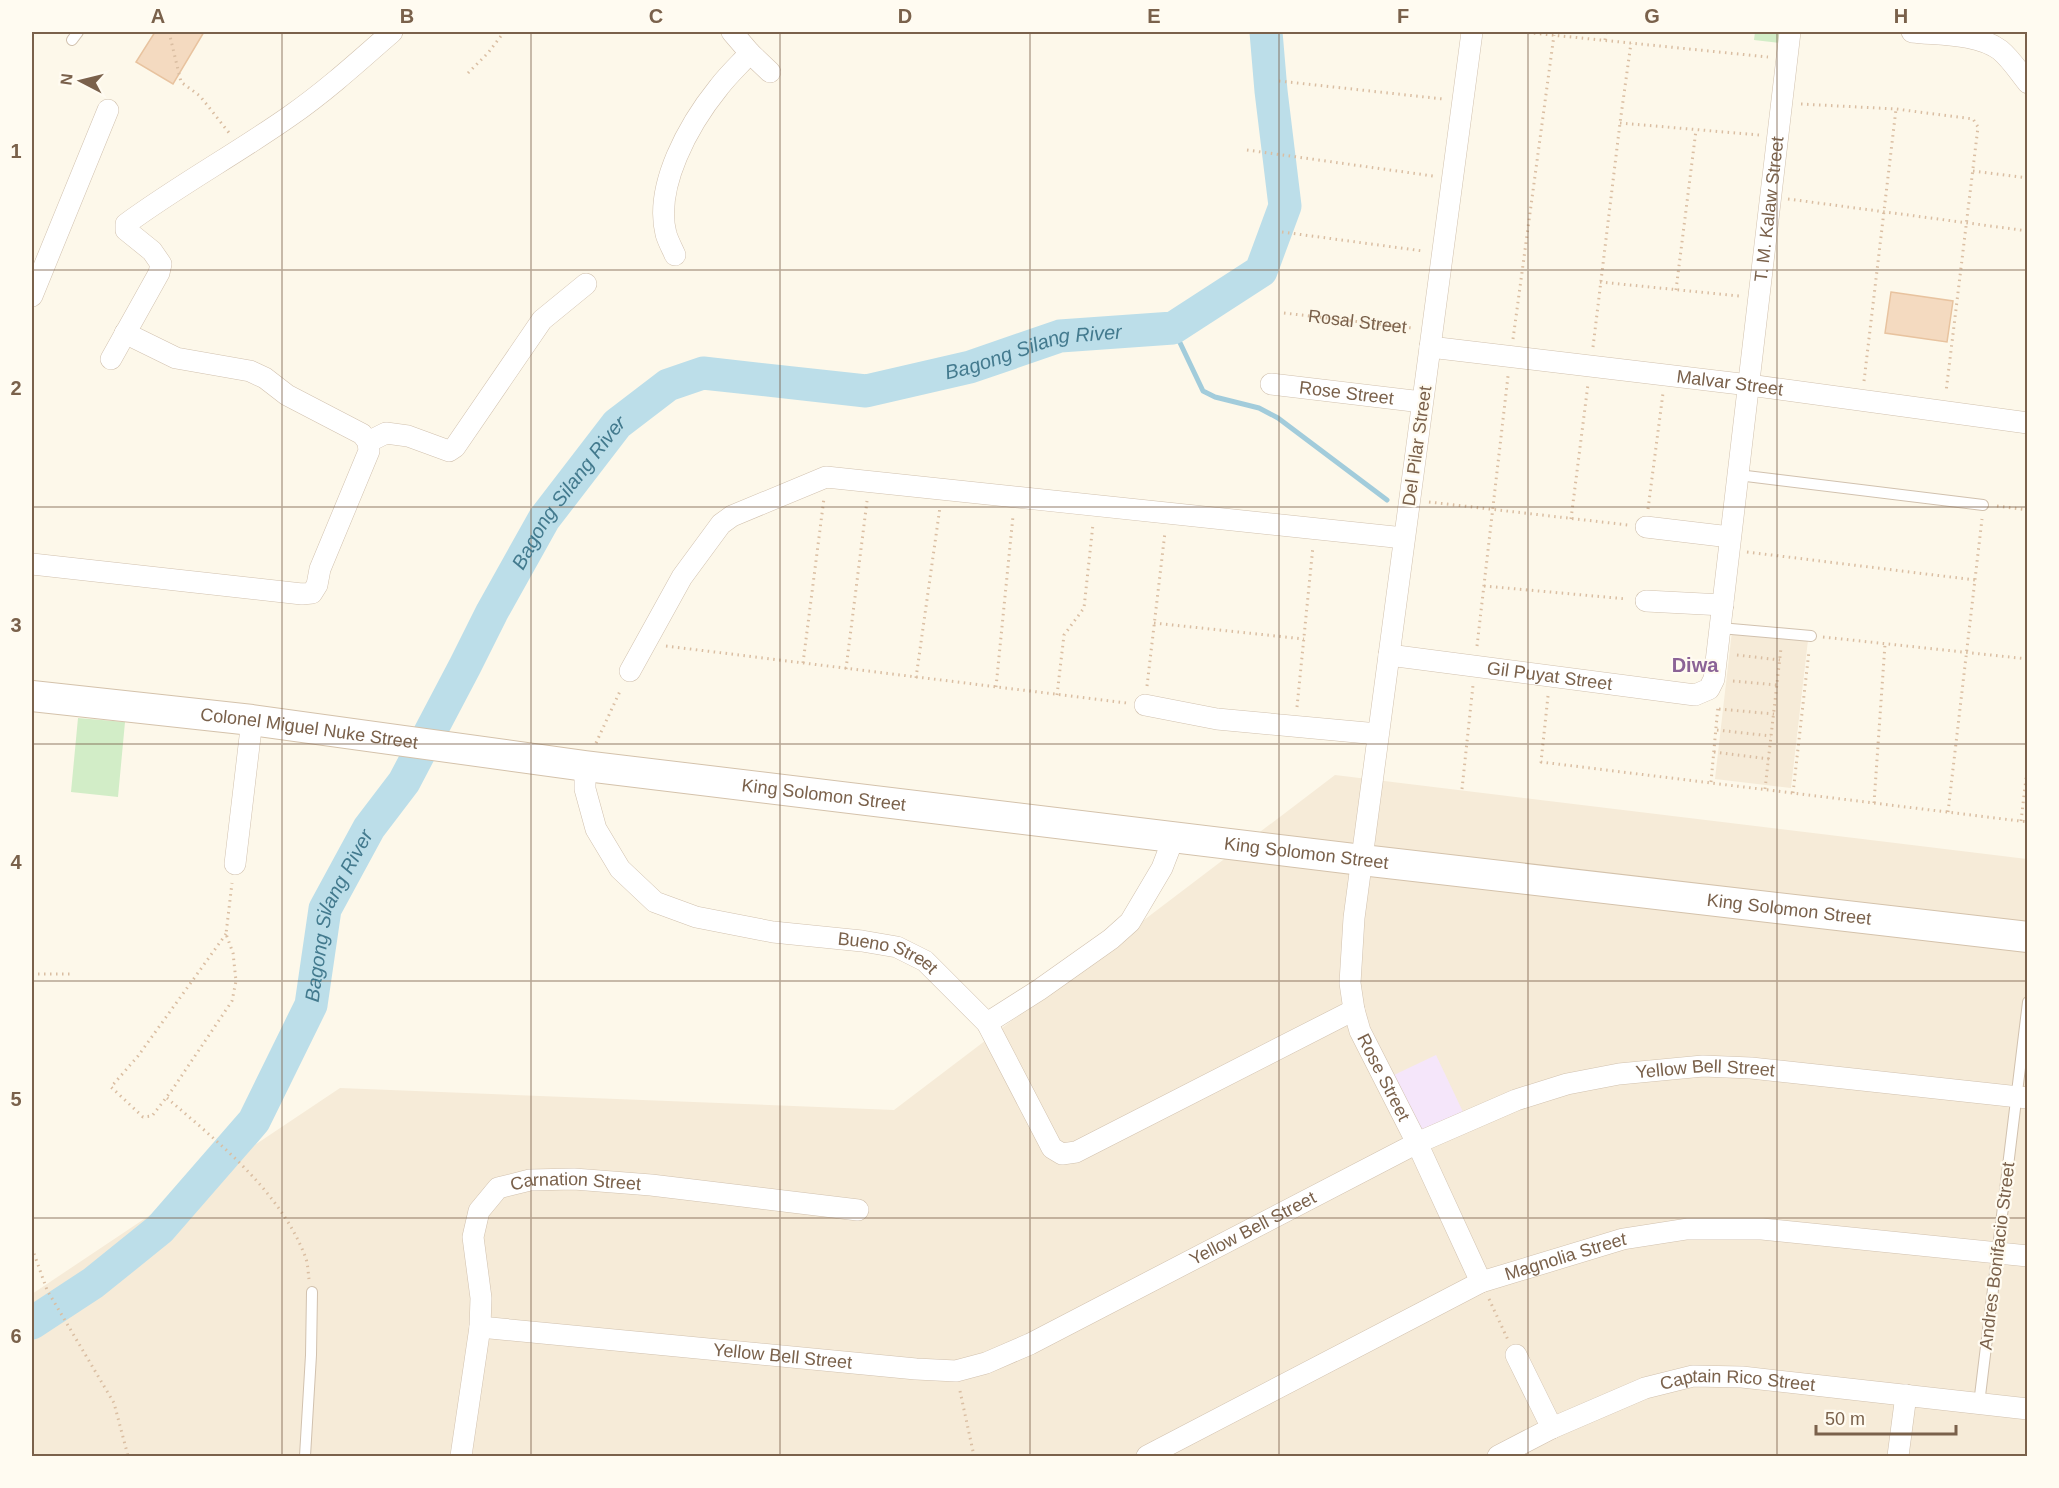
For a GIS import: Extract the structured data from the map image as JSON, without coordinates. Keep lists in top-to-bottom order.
{
  "streets": {
    "street": [
      "T. M. Kalaw Street",
      "Malvar Street",
      "Rose Street",
      "Del Pilar Street",
      "Gil Puyat Street",
      "Colonel Miguel Nuke Street",
      "King Solomon Street",
      "Bueno Street",
      "Yellow Bell Street",
      "Carnation Street",
      "Magnolia Street",
      "Captain Rico Street"
    ],
    "lane": ["Andres Bonifacio Street"],
    "path": ["Rosal Street"]
  },
  "crossings": [
    ["T. M. Kalaw Street", "Malvar Street"],
    ["T. M. Kalaw Street", "Gil Puyat Street"],
    ["Rosal Street", "Malvar Street"],
    ["Rosal Street", "Del Pilar Street"],
    ["Malvar Street", "Del Pilar Street"],
    ["Rose Street", "Del Pilar Street"],
    ["Rose Street", "King Solomon Street"],
    ["Rose Street", "Bueno Street"],
    ["Rose Street", "Yellow Bell Street"],
    ["Rose Street", "Magnolia Street"],
    ["Del Pilar Street", "Gil Puyat Street"],
    ["Del Pilar Street", "King Solomon Street"],
    ["Colonel Miguel Nuke Street", "King Solomon Street"],
    ["Colonel Miguel Nuke Street", "Bueno Street"],
    ["King Solomon Street", "Bueno Street"],
    ["Yellow Bell Street", "Carnation Street"],
    ["Yellow Bell Street", "Andres Bonifacio Street"],
    ["Andres Bonifacio Street", "Magnolia Street"],
    ["Andres Bonifacio Street", "Captain Rico Street"]
  ],
  "districts": ["Diwa"],
  "water": ["Bagong Silang River"],
  "scale_bar": "50 m",
  "north": "left",
  "grid": {
    "columns": [
      "A",
      "B",
      "C",
      "D",
      "E",
      "F",
      "G",
      "H"
    ],
    "rows": [
      "1",
      "2",
      "3",
      "4",
      "5",
      "6"
    ]
  }
}
